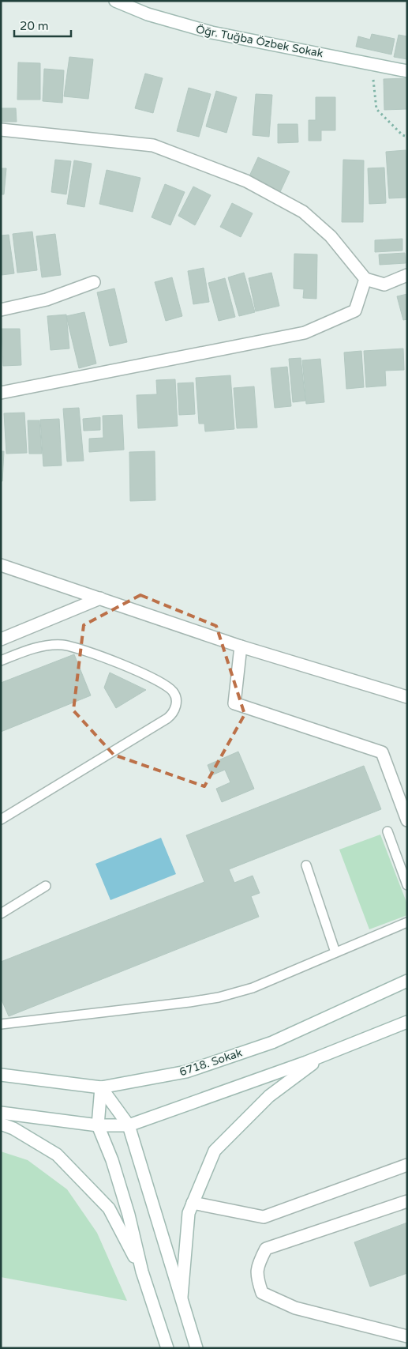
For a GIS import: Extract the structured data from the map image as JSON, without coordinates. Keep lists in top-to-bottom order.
{
  "streets": {
    "street": ["Öğr. Tuğba Özbek Sokak", "6718. Sokak"]
  },
  "scale_bar": "20 m"
}
